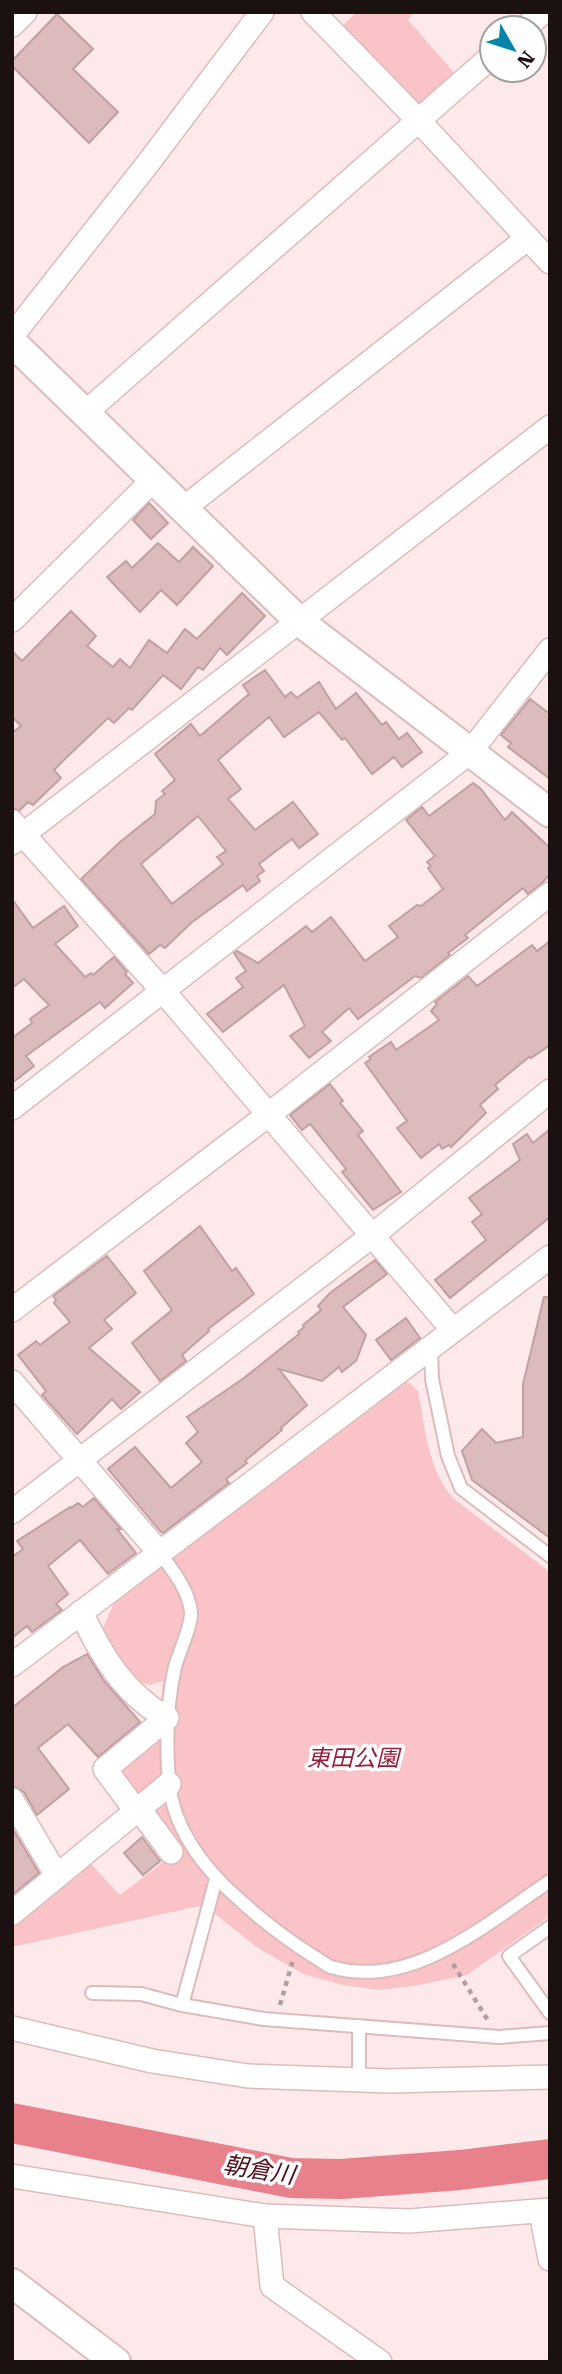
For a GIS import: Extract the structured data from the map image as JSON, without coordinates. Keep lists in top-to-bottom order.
{
  "water": ["朝倉川"],
  "parks": ["東田公園"],
  "north": "bottom right"
}
